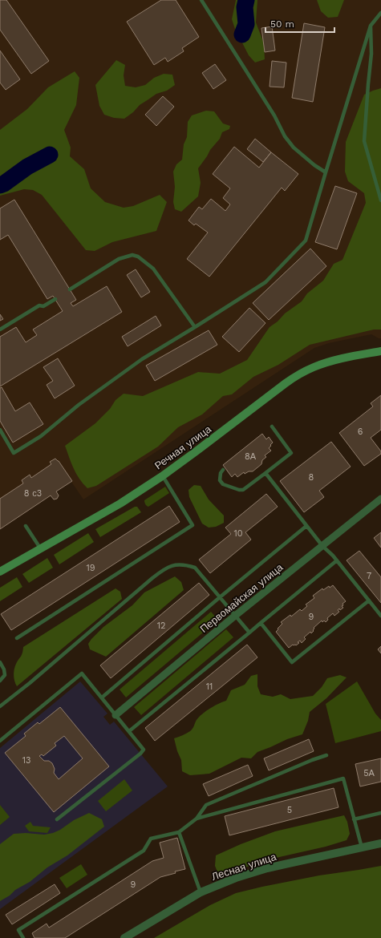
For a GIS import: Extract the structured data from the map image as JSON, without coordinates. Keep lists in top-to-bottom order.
{
  "streets": {
    "main road": ["Речная улица"],
    "street": ["Первомайская улица", "Лесная улица"]
  },
  "house_numbers": [
    "6",
    "8А",
    "8",
    "8 с3",
    "10",
    "19",
    "7",
    "9",
    "12",
    "11",
    "13",
    "5А",
    "5",
    "9"
  ],
  "scale_bar": "50 m"
}
